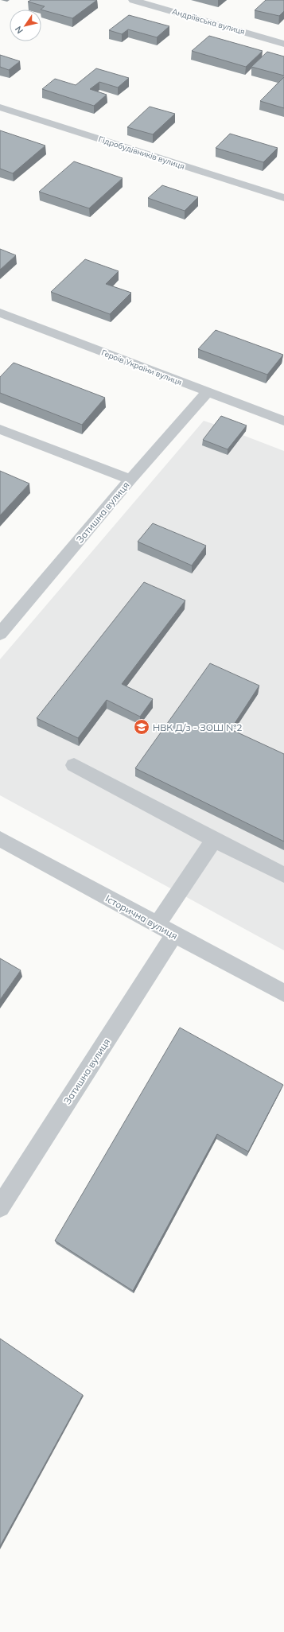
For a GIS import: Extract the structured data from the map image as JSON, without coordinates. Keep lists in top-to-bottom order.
{
  "streets": {
    "street": [
      "Андріївська вулиця",
      "Гідробудівників вулиця",
      "Героїв України вулиця",
      "Затишна вулиця",
      "Історична вулиця"
    ]
  },
  "crossings": [
    ["Героїв України вулиця", "Затишна вулиця"],
    ["Затишна вулиця", "Історична вулиця"]
  ],
  "places": {
    "school or university": ["НВК Д/з - ЗОШ №2"]
  },
  "north": "bottom left"
}
